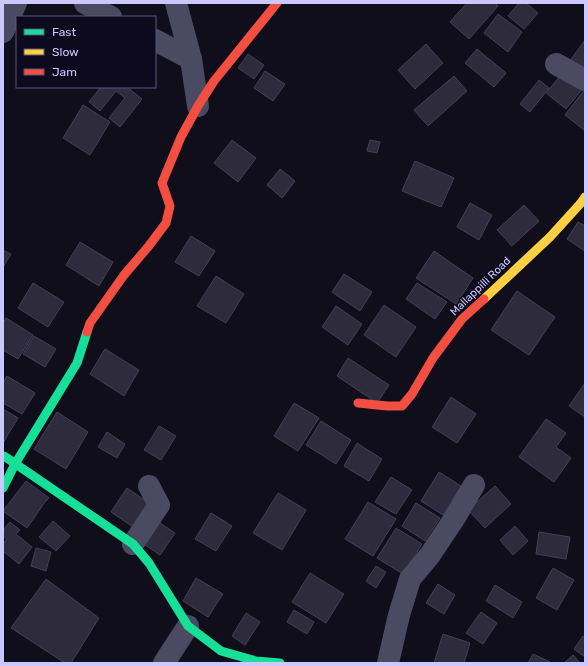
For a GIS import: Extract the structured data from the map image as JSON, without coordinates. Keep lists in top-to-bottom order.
{
  "streets": {
    "street": ["Mallappilli Road"]
  },
  "legend": ["Fast", "Slow", "Jam"]
}
